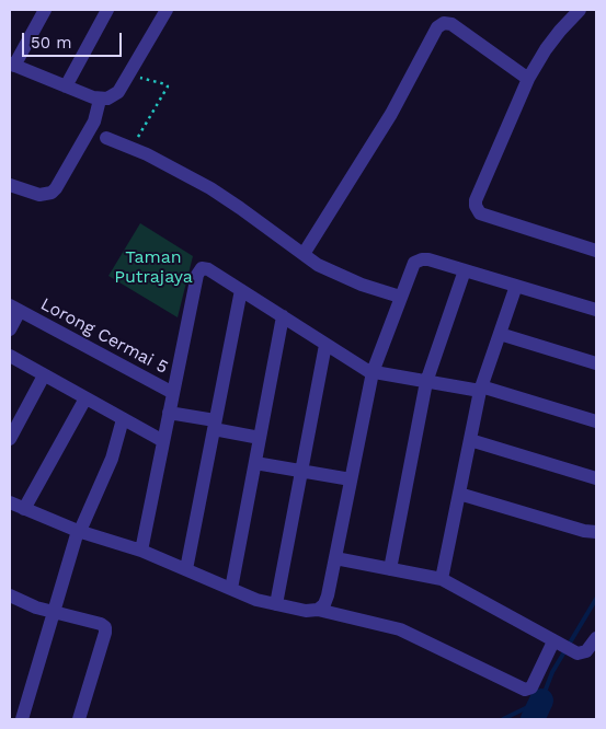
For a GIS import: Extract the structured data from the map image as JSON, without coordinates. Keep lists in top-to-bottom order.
{
  "streets": {
    "street": ["Lorong Cermai 5"]
  },
  "parks": ["Taman Putrajaya"],
  "scale_bar": "50 m"
}
